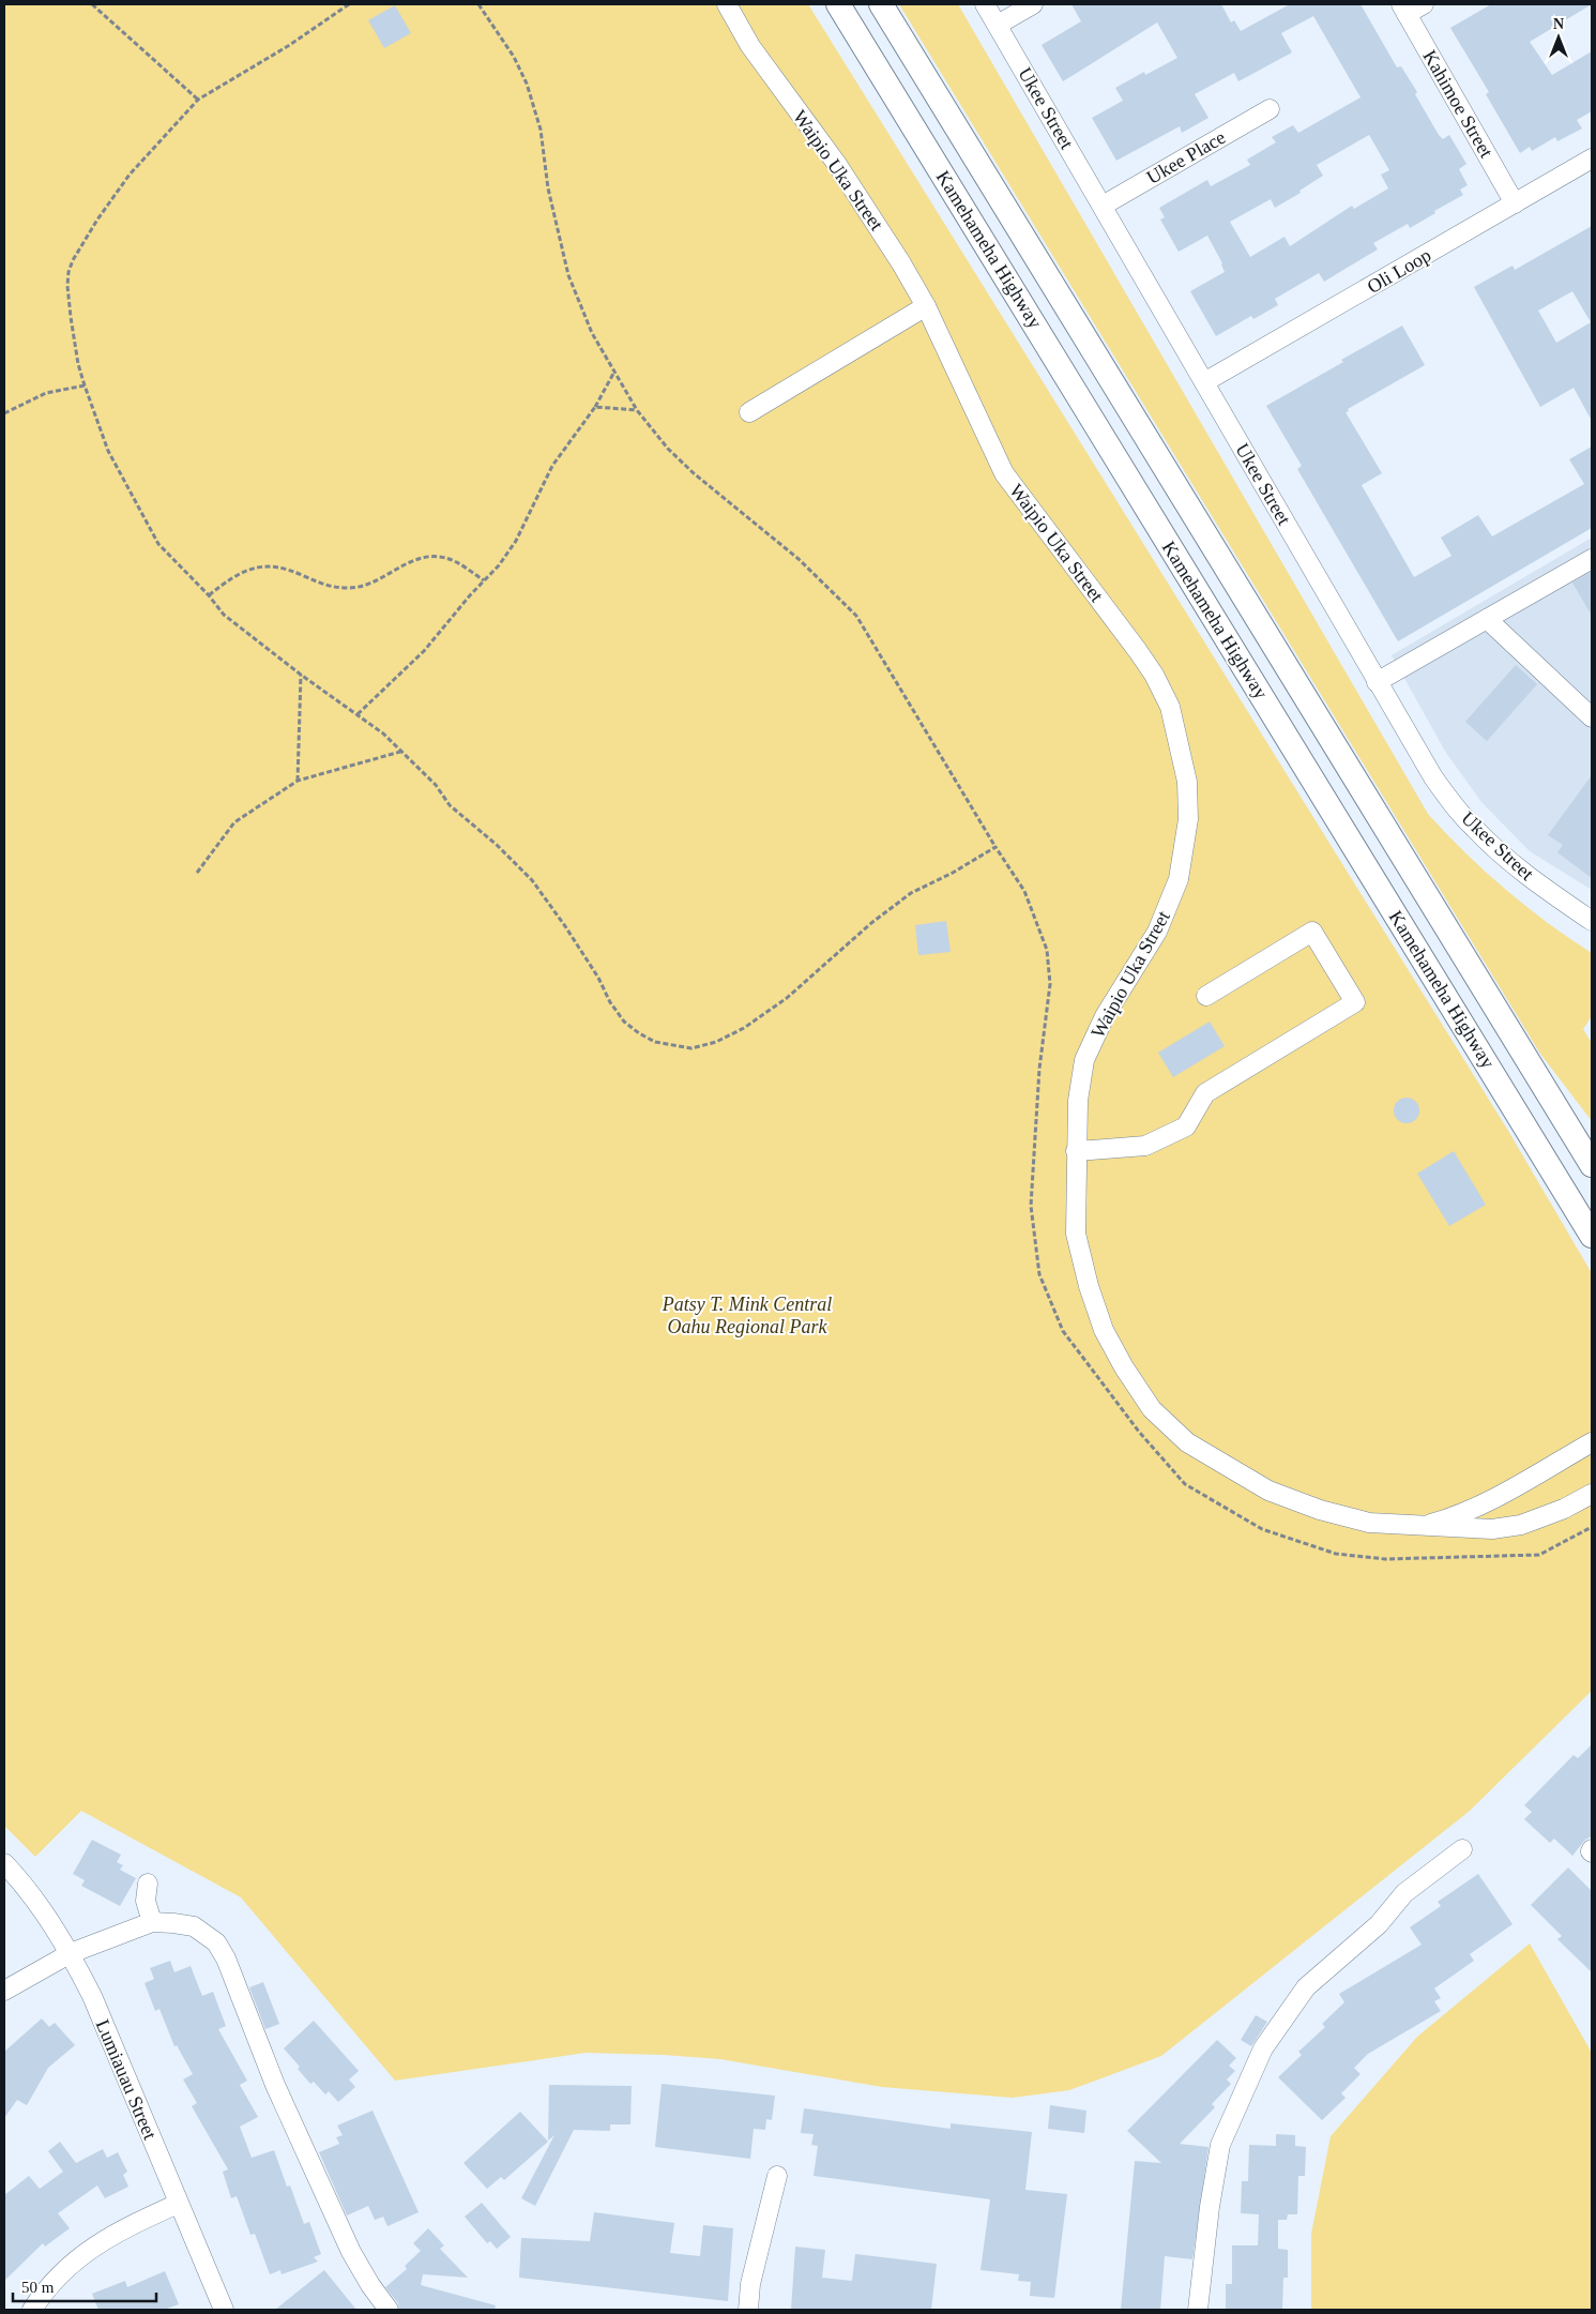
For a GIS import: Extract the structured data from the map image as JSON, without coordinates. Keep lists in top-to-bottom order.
{
  "streets": {
    "main road": ["Kamehameha Highway"],
    "street": [
      "Kahimoe Street",
      "Ukee Street",
      "Ukee Place",
      "Waipio Uka Street",
      "Oli Loop",
      "Lumiauau Street"
    ]
  },
  "crossings": [
    ["Kahimoe Street", "Oli Loop"],
    ["Ukee Street", "Ukee Place"],
    ["Ukee Street", "Oli Loop"]
  ],
  "parks": ["Patsy T. Mink Central Oahu Regional Park"],
  "scale_bar": "50 m",
  "north": "top"
}
